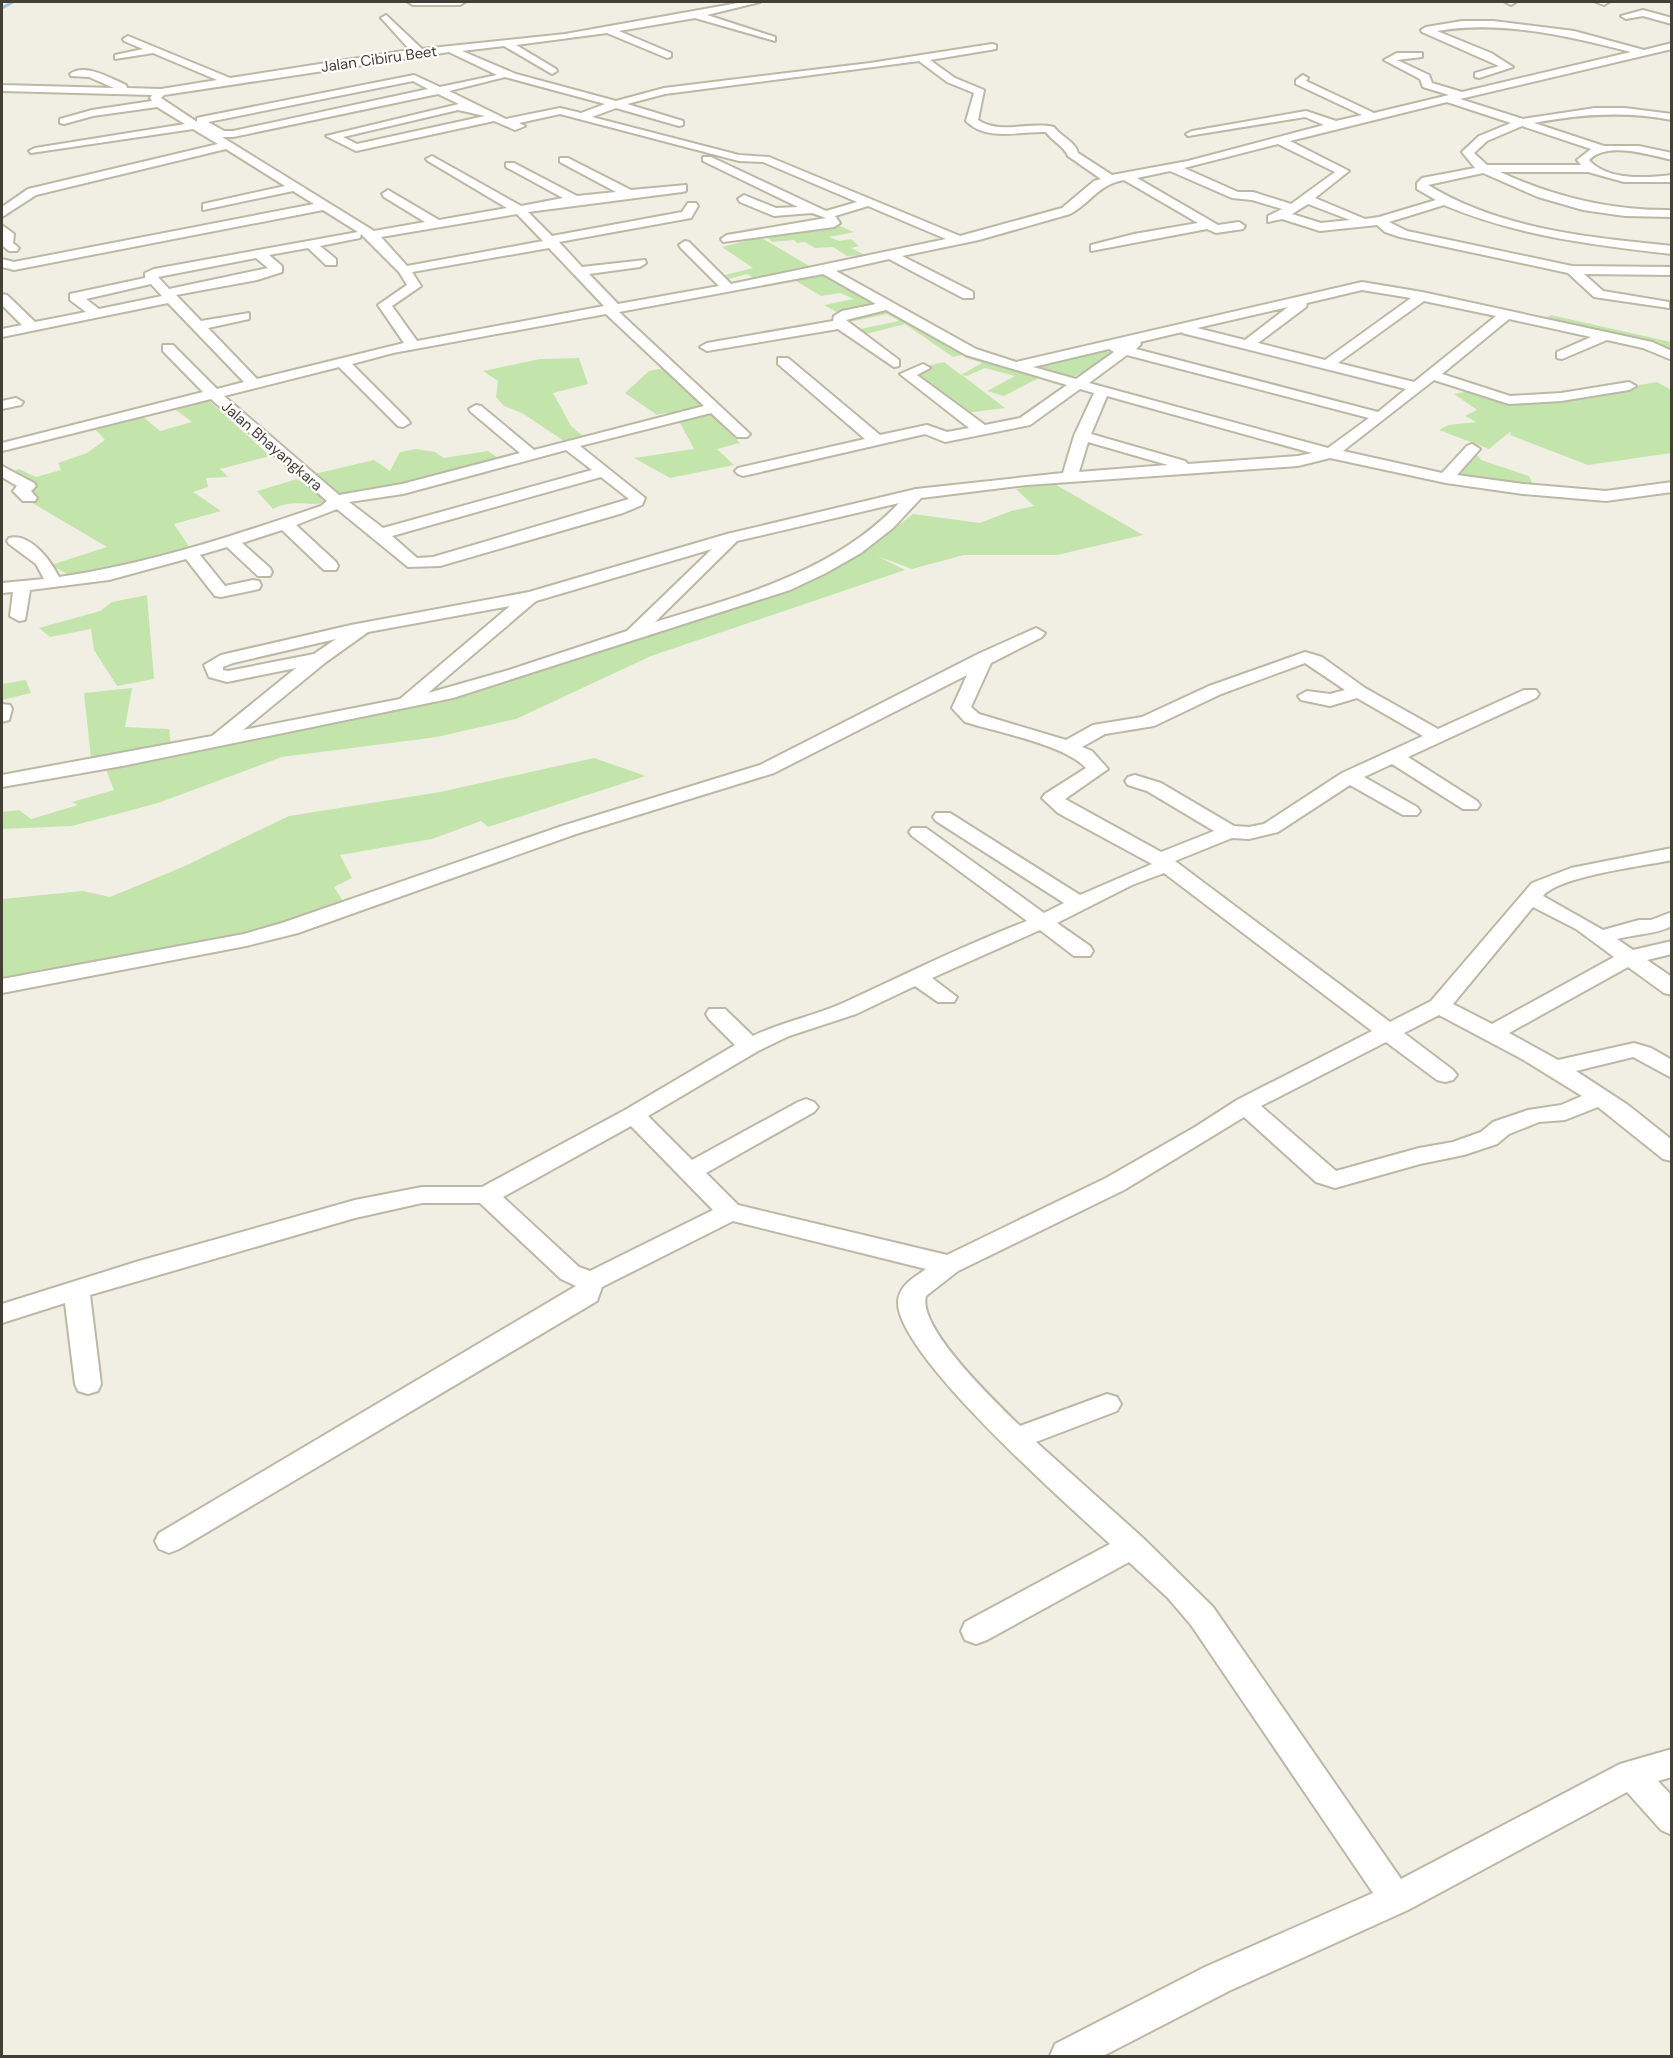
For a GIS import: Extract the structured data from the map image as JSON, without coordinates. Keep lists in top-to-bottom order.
{
  "streets": {
    "street": ["Jalan Cibiru Beet", "Jalan Bhayangkara"]
  }
}
